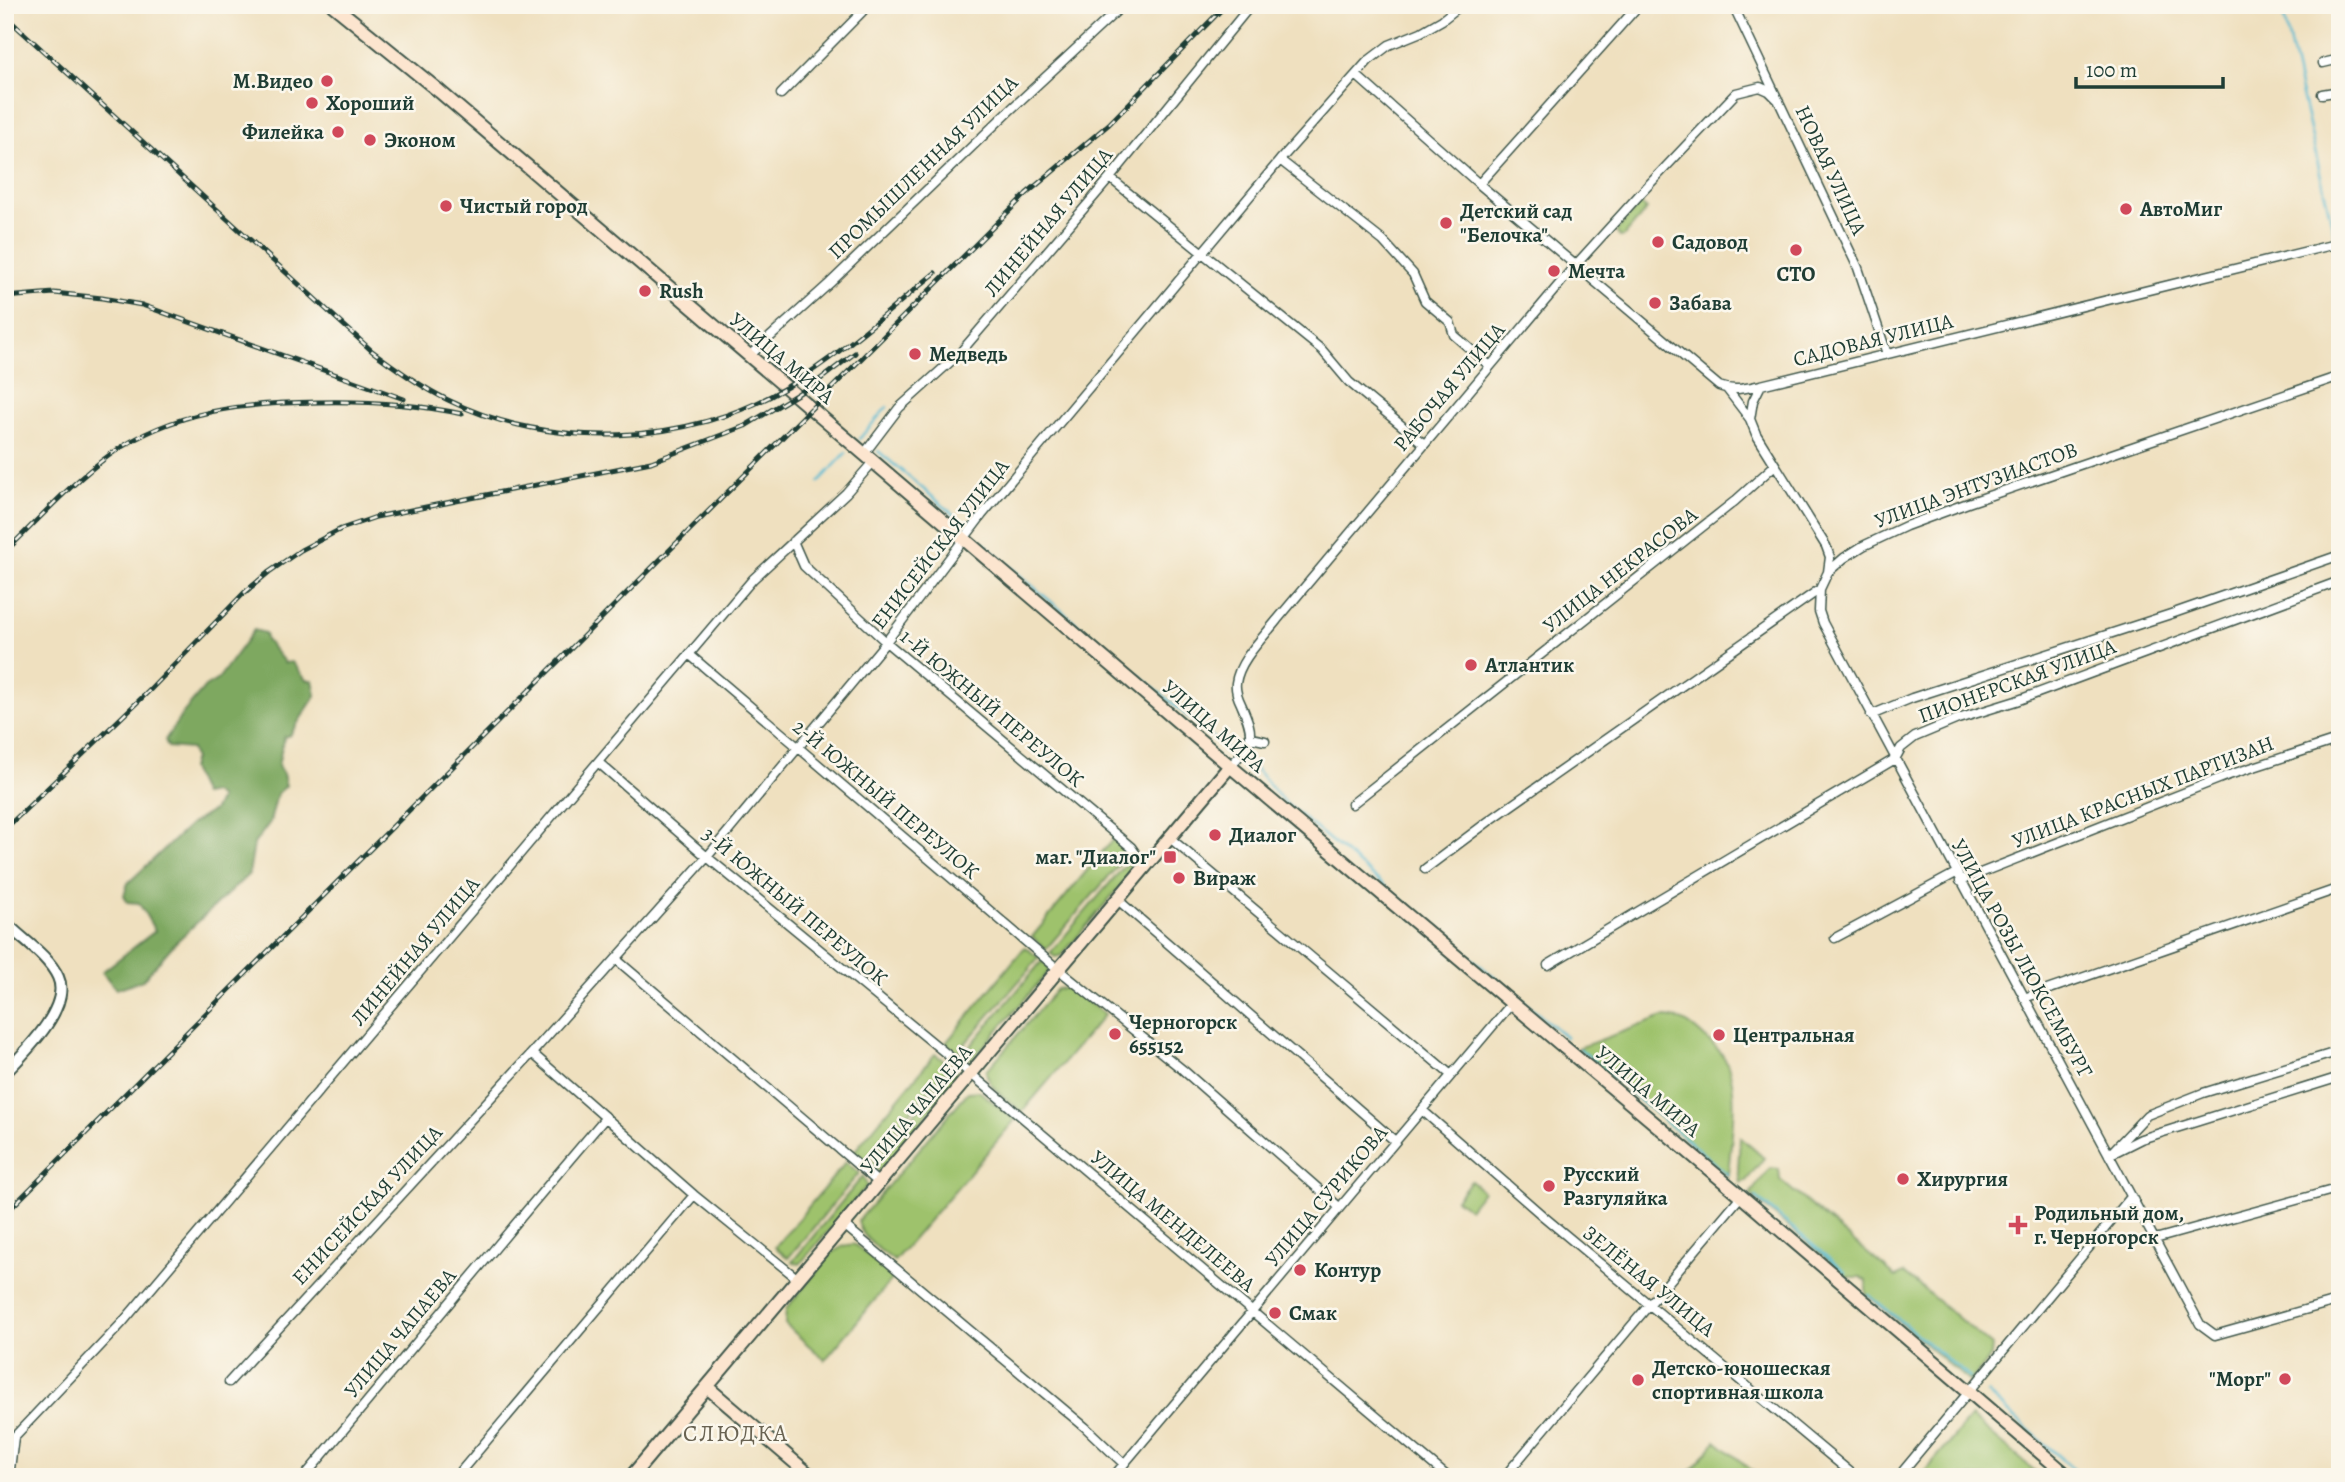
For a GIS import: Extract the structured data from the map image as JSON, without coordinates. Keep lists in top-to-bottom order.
{
  "streets": {
    "main road": ["УЛИЦА МИРА", "УЛИЦА ЧАПАЕВА"],
    "street": [
      "ПРОМЫШЛЕННАЯ УЛИЦА",
      "НОВАЯ УЛИЦА",
      "ЛИНЕЙНАЯ УЛИЦА",
      "САДОВАЯ УЛИЦА",
      "РАБОЧАЯ УЛИЦА",
      "УЛИЦА ЭНТУЗИАСТОВ",
      "ЕНИСЕЙСКАЯ УЛИЦА",
      "УЛИЦА НЕКРАСОВА",
      "ПИОНЕРСКАЯ УЛИЦА",
      "1-Й ЮЖНЫЙ ПЕРЕУЛОК",
      "УЛИЦА КРАСНЫХ ПАРТИЗАН",
      "2-Й ЮЖНЫЙ ПЕРЕУЛОК",
      "3-Й ЮЖНЫЙ ПЕРЕУЛОК",
      "УЛИЦА РОЗЫ ЛЮКСЕМБУРГ",
      "УЛИЦА СУРИКОВА",
      "УЛИЦА МЕНДЕЛЕЕВА",
      "ЗЕЛЁНАЯ УЛИЦА"
    ]
  },
  "crossings": [
    ["ПРОМЫШЛЕННАЯ УЛИЦА", "УЛИЦА МИРА"],
    ["НОВАЯ УЛИЦА", "САДОВАЯ УЛИЦА"],
    ["НОВАЯ УЛИЦА", "РАБОЧАЯ УЛИЦА"],
    ["ЛИНЕЙНАЯ УЛИЦА", "УЛИЦА МИРА"],
    ["ЛИНЕЙНАЯ УЛИЦА", "1-Й ЮЖНЫЙ ПЕРЕУЛОК"],
    ["ЛИНЕЙНАЯ УЛИЦА", "2-Й ЮЖНЫЙ ПЕРЕУЛОК"],
    ["ЛИНЕЙНАЯ УЛИЦА", "3-Й ЮЖНЫЙ ПЕРЕУЛОК"],
    ["УЛИЦА МИРА", "ЕНИСЕЙСКАЯ УЛИЦА"],
    ["УЛИЦА МИРА", "УЛИЦА ЧАПАЕВА"],
    ["УЛИЦА МИРА", "УЛИЦА СУРИКОВА"],
    ["УЛИЦА ЭНТУЗИАСТОВ", "УЛИЦА РОЗЫ ЛЮКСЕМБУРГ"],
    ["ЕНИСЕЙСКАЯ УЛИЦА", "1-Й ЮЖНЫЙ ПЕРЕУЛОК"],
    ["ЕНИСЕЙСКАЯ УЛИЦА", "2-Й ЮЖНЫЙ ПЕРЕУЛОК"],
    ["ЕНИСЕЙСКАЯ УЛИЦА", "3-Й ЮЖНЫЙ ПЕРЕУЛОК"],
    ["ПИОНЕРСКАЯ УЛИЦА", "УЛИЦА РОЗЫ ЛЮКСЕМБУРГ"],
    ["1-Й ЮЖНЫЙ ПЕРЕУЛОК", "УЛИЦА ЧАПАЕВА"],
    ["УЛИЦА КРАСНЫХ ПАРТИЗАН", "УЛИЦА РОЗЫ ЛЮКСЕМБУРГ"],
    ["2-Й ЮЖНЫЙ ПЕРЕУЛОК", "УЛИЦА ЧАПАЕВА"],
    ["2-Й ЮЖНЫЙ ПЕРЕУЛОК", "УЛИЦА СУРИКОВА"],
    ["3-Й ЮЖНЫЙ ПЕРЕУЛОК", "УЛИЦА ЧАПАЕВА"],
    ["3-Й ЮЖНЫЙ ПЕРЕУЛОК", "УЛИЦА МЕНДЕЛЕЕВА"],
    ["УЛИЦА ЧАПАЕВА", "УЛИЦА МЕНДЕЛЕЕВА"],
    ["УЛИЦА СУРИКОВА", "УЛИЦА МЕНДЕЛЕЕВА"],
    ["УЛИЦА СУРИКОВА", "ЗЕЛЁНАЯ УЛИЦА"]
  ],
  "districts": ["СЛЮДКА"],
  "places": {
    "other": [
      "М.Видео",
      "Хороший",
      "Филейка",
      "Эконом",
      "Чистый город",
      "АвтоМиг",
      "Детский сад \"Белочка\"",
      "Садовод",
      "СТО",
      "Мечта",
      "Rush",
      "Забава",
      "Медведь",
      "Атлантик",
      "Диалог",
      "Вираж",
      "Черногорск 655152",
      "Центральная",
      "Хирургия",
      "Русский Разгуляйка",
      "Контур",
      "Смак",
      "\"Морг\"",
      "Детско-юношеская спортивная школа"
    ],
    "transit": ["маг. \"Диалог\""],
    "health": ["Родильный дом, г. Черногорск"]
  },
  "scale_bar": "100 m"
}
